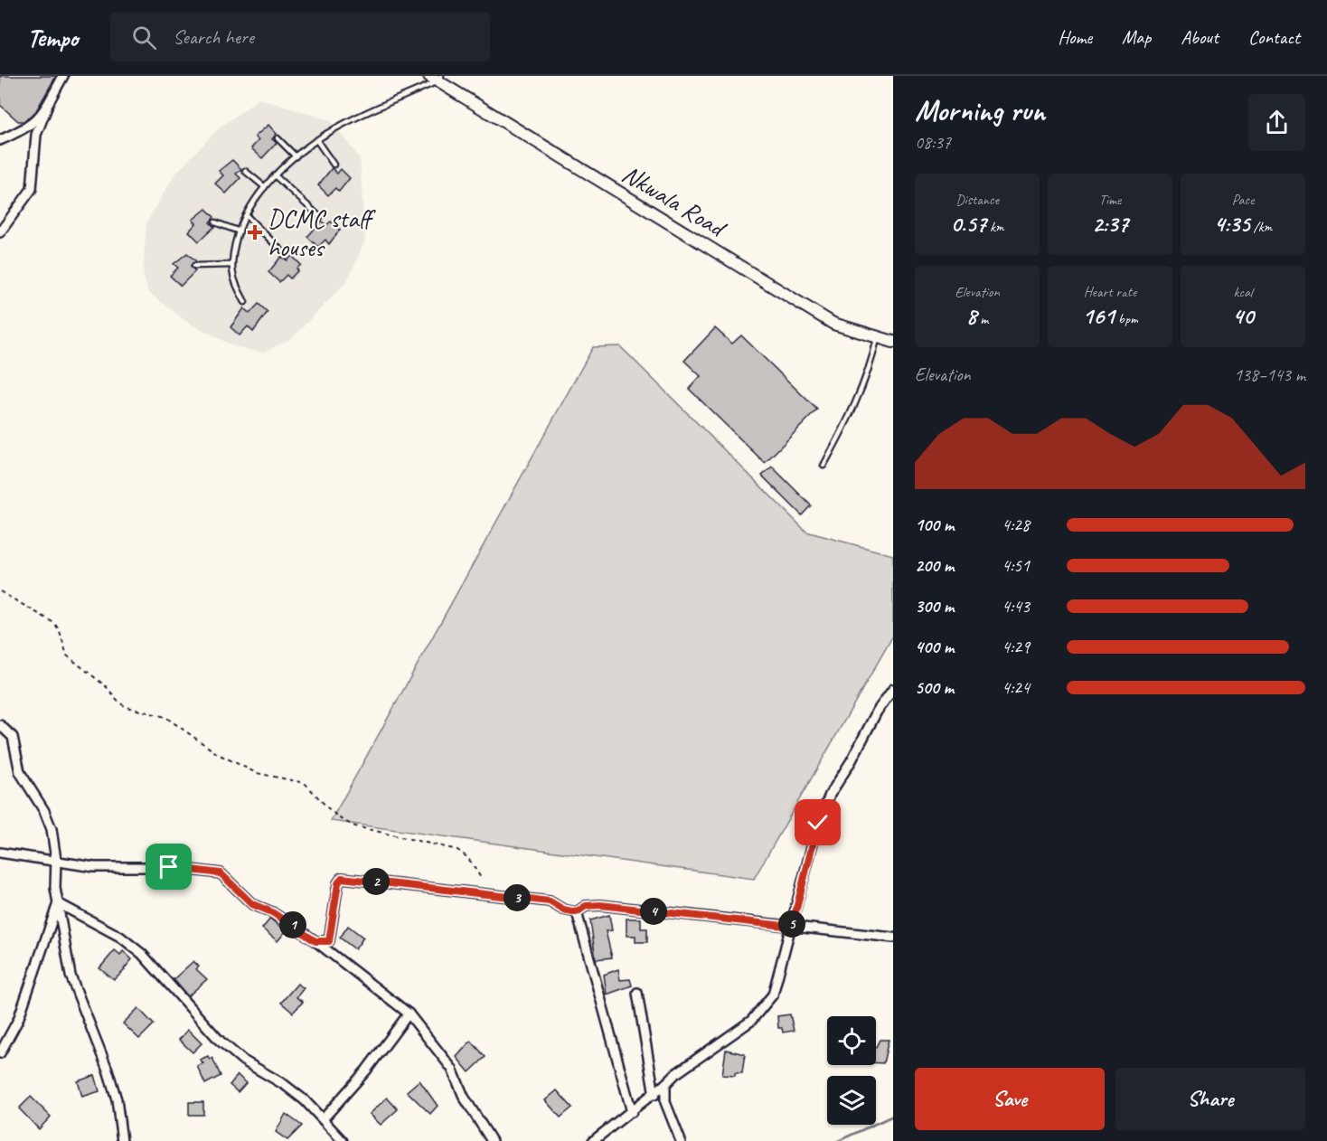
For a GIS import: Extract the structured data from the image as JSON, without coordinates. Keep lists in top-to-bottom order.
{
  "streets": {
    "street": ["Nkwala Road"]
  },
  "places": {
    "health": ["DCMC staff houses"]
  },
  "page": {
    "header": "Tempo",
    "search": "Search here",
    "nav": [
      "Home",
      "Map",
      "About",
      "Contact"
    ],
    "heading": ["Morning run", "08:37"],
    "stats": [
      ["Distance", "0.57 km"],
      ["Time", "2:37"],
      ["Pace", "4:35 /km"],
      ["Elevation", "8 m"],
      ["Heart rate", "161 bpm"],
      ["kcal", "40"]
    ],
    "chart": ["Elevation", "138–143 m"],
    "list": [
      {
        "name": "100 m",
        "note": "4:28"
      },
      {
        "name": "200 m",
        "note": "4:51"
      },
      {
        "name": "300 m",
        "note": "4:43"
      },
      {
        "name": "400 m",
        "note": "4:29"
      },
      {
        "name": "500 m",
        "note": "4:24"
      }
    ],
    "pins": [
      "2",
      "3",
      "4",
      "5",
      "1"
    ],
    "buttons": ["Save", "Share"]
  }
}
